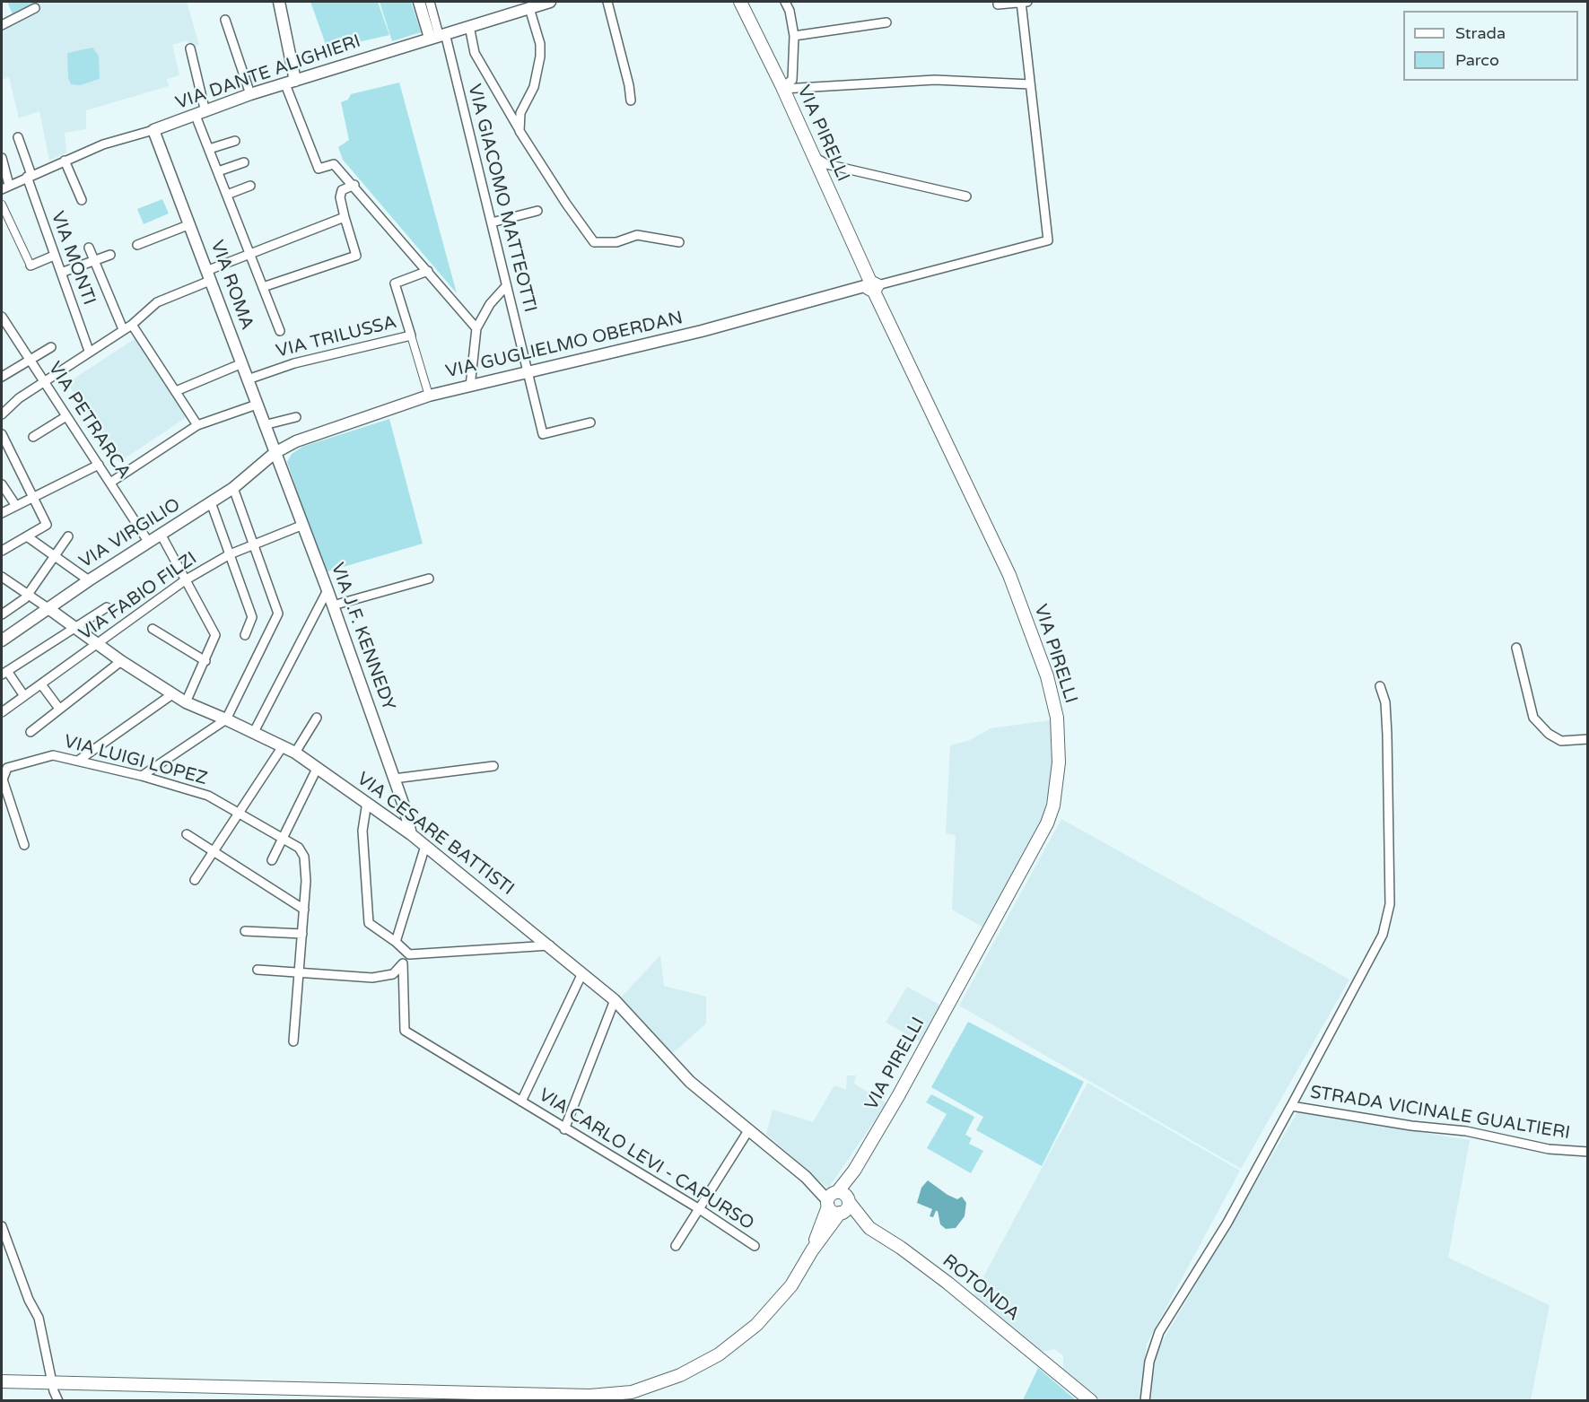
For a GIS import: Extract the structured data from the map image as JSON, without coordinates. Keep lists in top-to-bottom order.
{
  "streets": {
    "main road": ["VIA PIRELLI", "ROTONDA"],
    "street": [
      "VIA DANTE ALIGHIERI",
      "VIA GIACOMO MATTEOTTI",
      "VIA MONTI",
      "VIA ROMA",
      "VIA TRILUSSA",
      "VIA GUGLIELMO OBERDAN",
      "VIA PETRARCA",
      "VIA VIRGILIO",
      "VIA FABIO FILZI",
      "VIA J.F. KENNEDY",
      "VIA LUIGI LOPEZ",
      "VIA CESARE BATTISTI",
      "STRADA VICINALE GUALTIERI",
      "VIA CARLO LEVI - CAPURSO"
    ]
  },
  "crossings": [
    ["VIA DANTE ALIGHIERI", "VIA GIACOMO MATTEOTTI"],
    ["VIA DANTE ALIGHIERI", "VIA MONTI"],
    ["VIA DANTE ALIGHIERI", "VIA ROMA"],
    ["VIA PIRELLI", "VIA GUGLIELMO OBERDAN"],
    ["VIA PIRELLI", "VIA CESARE BATTISTI"],
    ["VIA PIRELLI", "ROTONDA"],
    ["VIA GIACOMO MATTEOTTI", "VIA GUGLIELMO OBERDAN"],
    ["VIA ROMA", "VIA TRILUSSA"],
    ["VIA ROMA", "VIA GUGLIELMO OBERDAN"],
    ["VIA ROMA", "VIA VIRGILIO"],
    ["VIA ROMA", "VIA J.F. KENNEDY"],
    ["VIA GUGLIELMO OBERDAN", "VIA VIRGILIO"],
    ["VIA GUGLIELMO OBERDAN", "VIA J.F. KENNEDY"],
    ["VIA PETRARCA", "VIA VIRGILIO"],
    ["VIA VIRGILIO", "VIA J.F. KENNEDY"],
    ["VIA VIRGILIO", "VIA CESARE BATTISTI"],
    ["VIA FABIO FILZI", "VIA J.F. KENNEDY"],
    ["VIA FABIO FILZI", "VIA CESARE BATTISTI"],
    ["VIA J.F. KENNEDY", "VIA CESARE BATTISTI"],
    ["VIA CESARE BATTISTI", "ROTONDA"]
  ],
  "legend": ["Strada", "Parco"]
}
